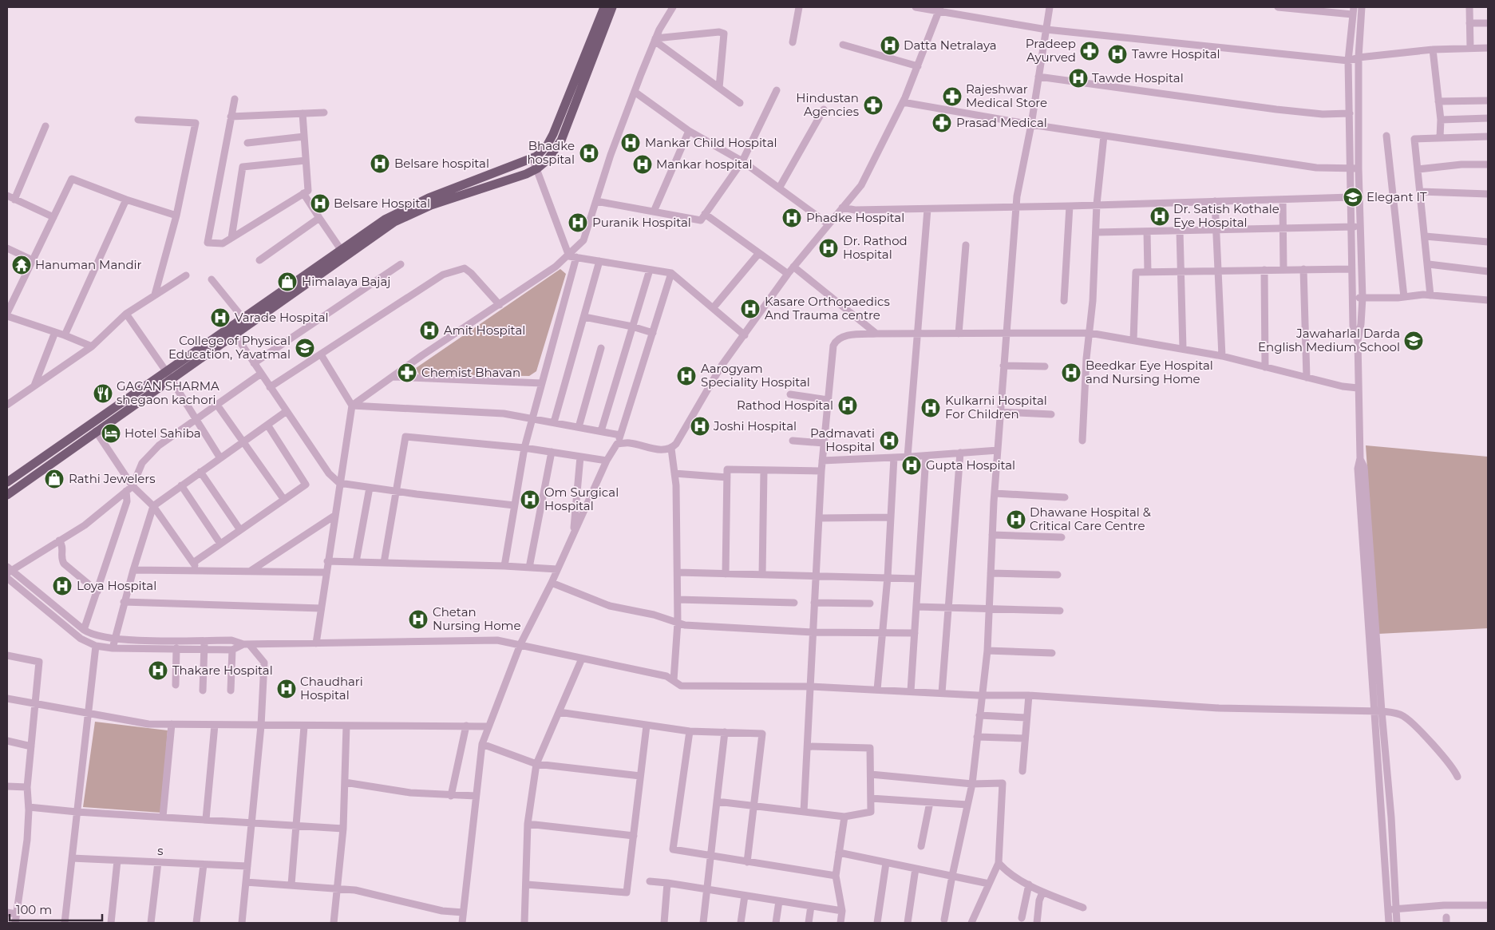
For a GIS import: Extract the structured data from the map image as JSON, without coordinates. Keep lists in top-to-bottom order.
{
  "streets": {
    "street": ["s"]
  },
  "places": {
    "hospital": [
      "Datta Netralaya",
      "Tawre Hospital",
      "Tawde Hospital",
      "Mankar Child Hospital",
      "Bhadke hospital",
      "Belsare hospital",
      "Mankar hospital",
      "Belsare Hospital",
      "Dr. Satish Kothale Eye Hospital",
      "Phadke Hospital",
      "Puranik Hospital",
      "Dr. Rathod Hospital",
      "Kasare Orthopaedics And Trauma centre",
      "Varade Hospital",
      "Amit Hospital",
      "Beedkar Eye Hospital and Nursing Home",
      "Aarogyam Speciality Hospital",
      "Rathod Hospital",
      "Kulkarni Hospital For Children",
      "Joshi Hospital",
      "Padmavati Hospital",
      "Gupta Hospital",
      "Om Surgical Hospital",
      "Dhawane Hospital & Critical Care Centre",
      "Loya Hospital",
      "Chetan Nursing Home",
      "Thakare Hospital",
      "Chaudhari Hospital"
    ],
    "pharmacy": [
      "Pradeep Ayurved",
      "Rajeshwar Medical Store",
      "Hindustan Agencies",
      "Prasad Medical",
      "Chemist Bhavan"
    ],
    "school or university": ["Elegant IT", "Jawaharlal Darda English Medium School", "College of Physical Education, Yavatmal"],
    "temple": ["Hanuman Mandir"],
    "shop": ["Himalaya Bajaj", "Rathi Jewelers"],
    "restaurant": ["GAGAN SHARMA shegaon kachori"],
    "hotel": ["Hotel Sahiba"]
  },
  "scale_bar": "100 m"
}
